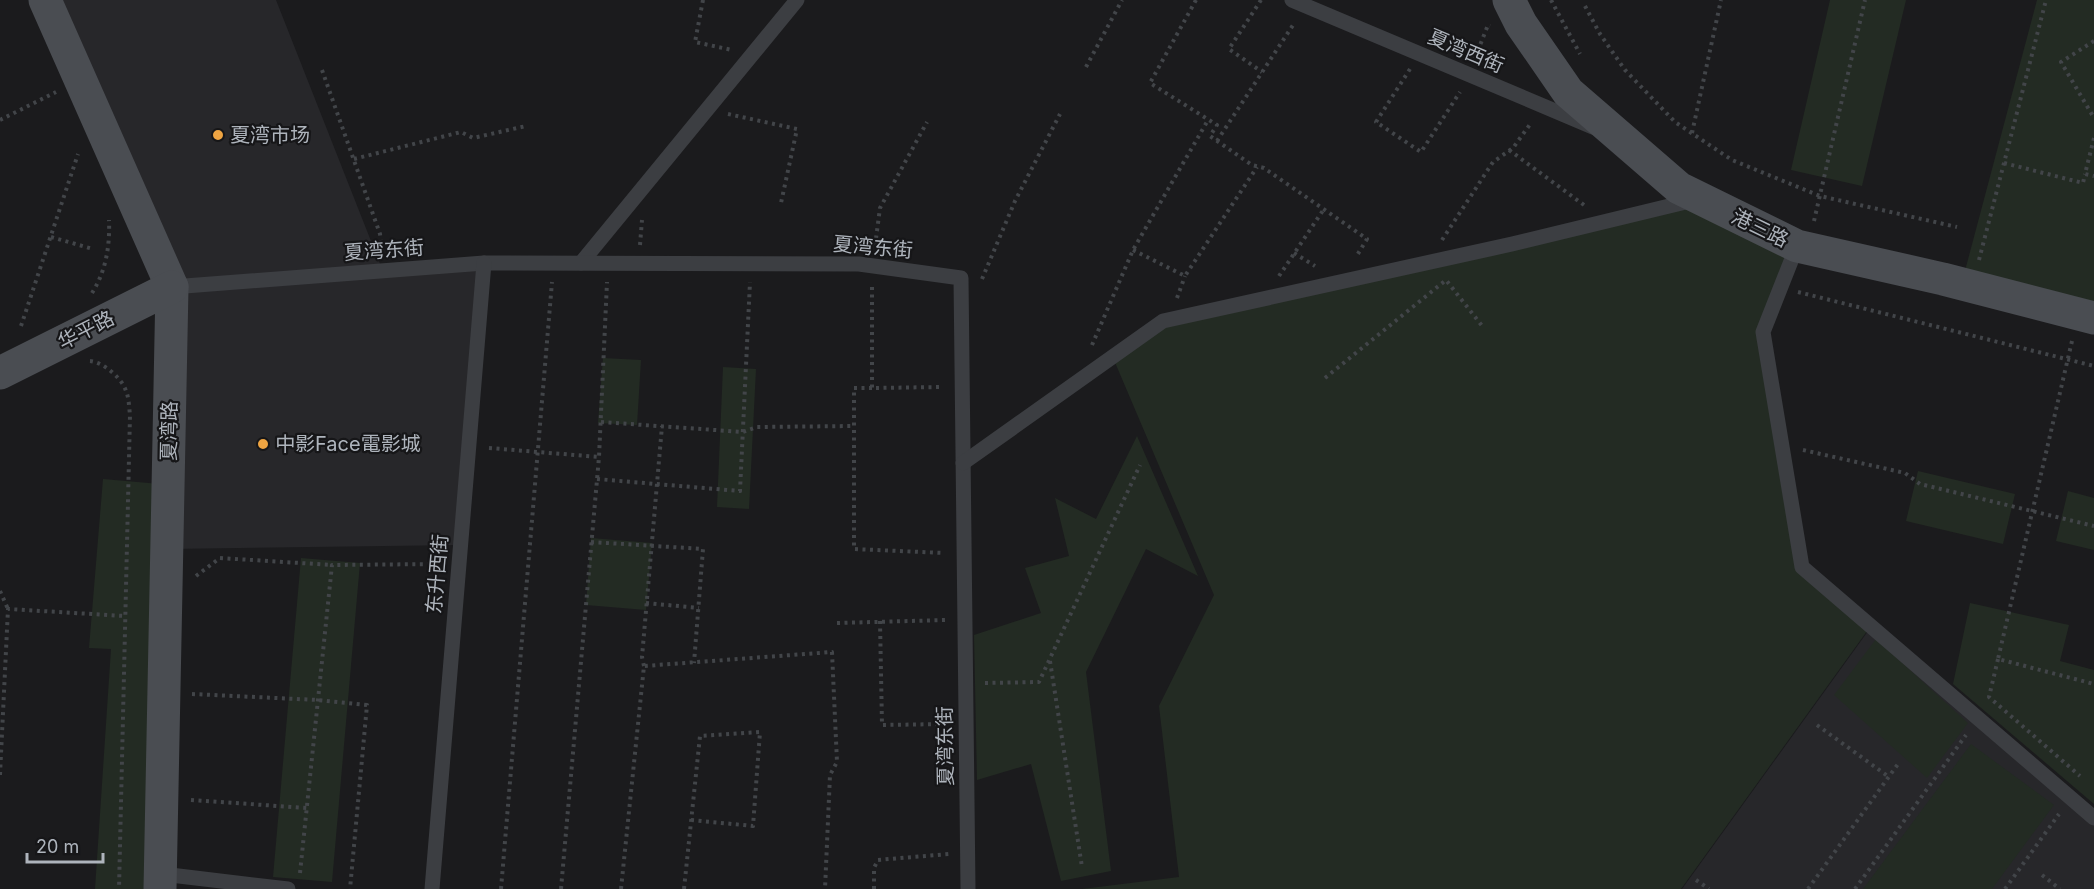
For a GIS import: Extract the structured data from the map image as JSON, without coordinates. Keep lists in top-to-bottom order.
{
  "streets": {
    "street": ["港三路", "华平路", "夏湾路"],
    "lane": ["夏湾西街", "夏湾东街", "东升西街"]
  },
  "crossings": [
    ["夏湾西街", "港三路"],
    ["夏湾东街", "华平路"],
    ["夏湾东街", "夏湾路"],
    ["夏湾东街", "东升西街"],
    ["华平路", "夏湾路"]
  ],
  "places": ["夏湾市场", "中影Face電影城"],
  "scale_bar": "20 m"
}
